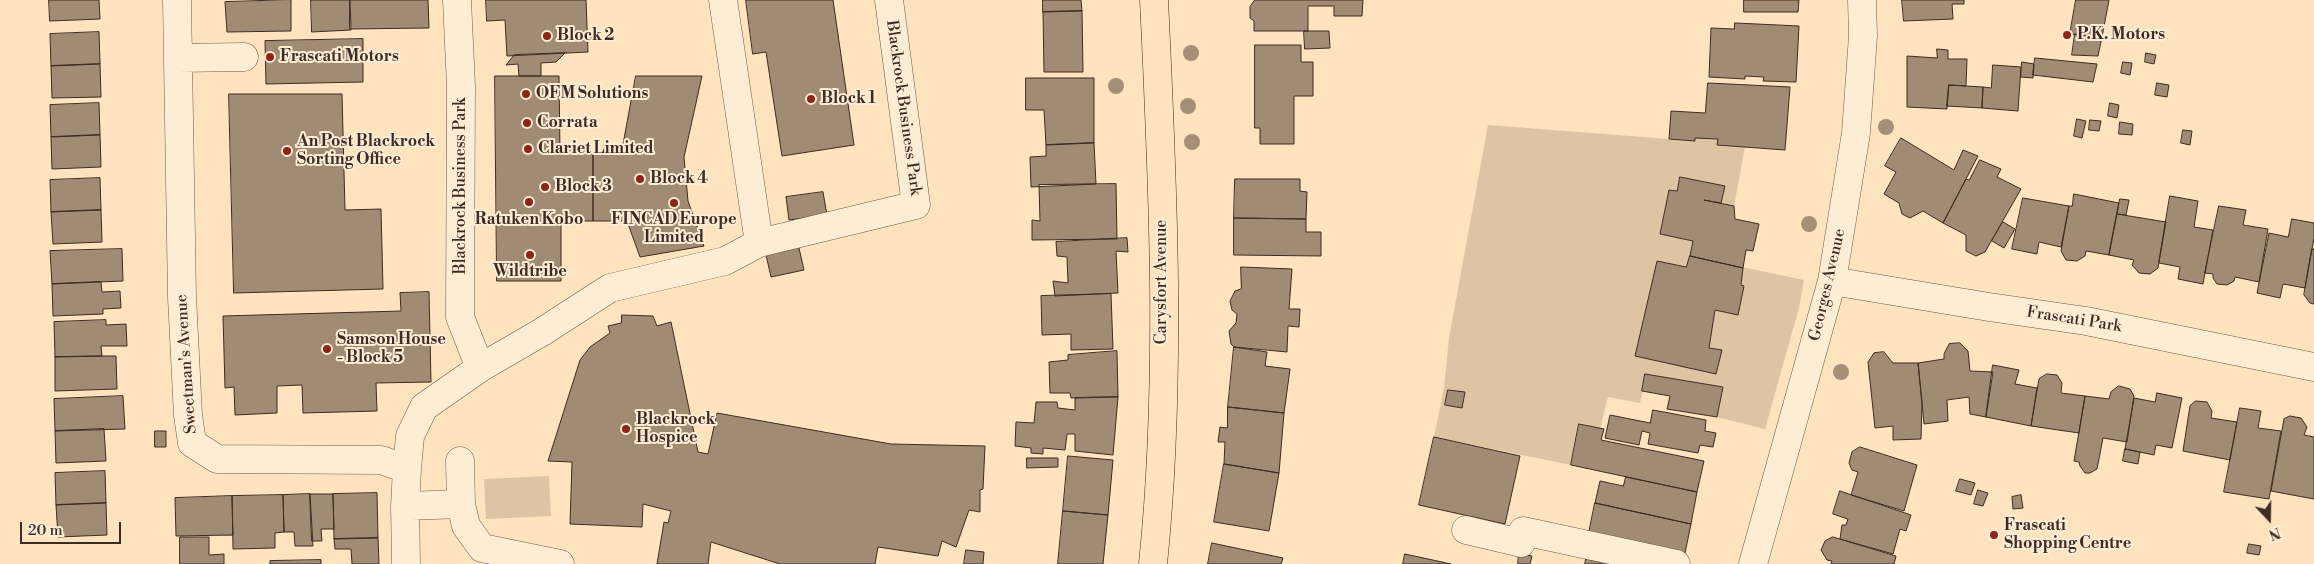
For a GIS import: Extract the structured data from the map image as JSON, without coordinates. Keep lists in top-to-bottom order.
{
  "streets": {
    "main road": ["Carysfort Avenue"],
    "street": [
      "Blackrock Business Park",
      "Georges Avenue",
      "Frascati Park",
      "Sweetman's Avenue"
    ]
  },
  "crossings": [
    ["Blackrock Business Park", "Sweetman's Avenue"],
    ["Georges Avenue", "Frascati Park"]
  ],
  "places": [
    "P.K. Motors",
    "Block 2",
    "Frascati Motors",
    "OFM Solutions",
    "Block 1",
    "Corrata",
    "Clariet Limited",
    "An Post Blackrock Sorting Office",
    "Block 4",
    "Block 3",
    "Ratuken Kobo",
    "FINCAD Europe Limited",
    "Wildtribe",
    "Samson House - Block 5",
    "Blackrock Hospice",
    "Frascati Shopping Centre"
  ],
  "scale_bar": "20 m",
  "north": "bottom"
}
